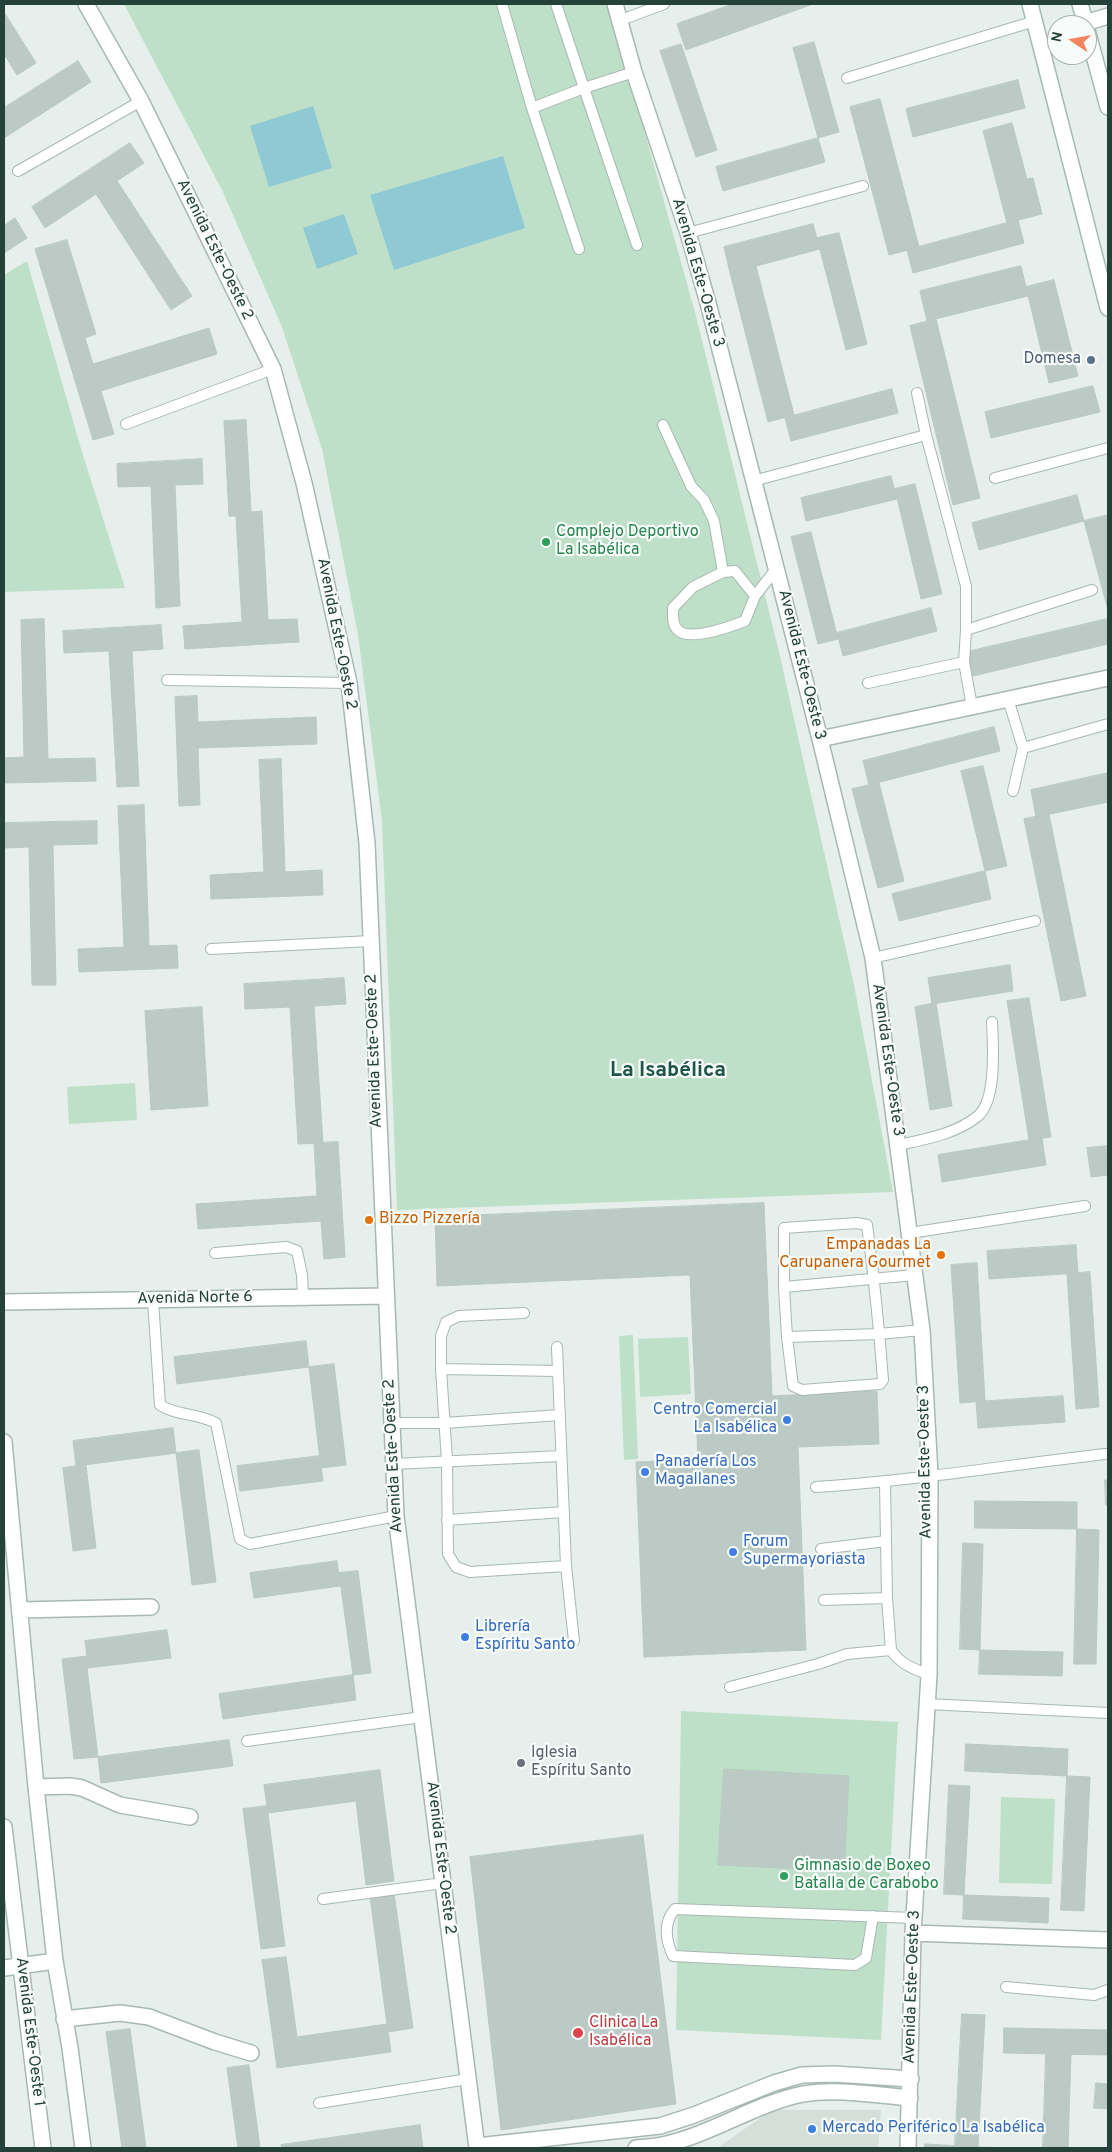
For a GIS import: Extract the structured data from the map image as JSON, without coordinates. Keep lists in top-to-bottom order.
{
  "streets": {
    "street": [
      "Avenida Este-Oeste 2",
      "Avenida Este-Oeste 3",
      "Avenida Norte 6",
      "Avenida Este-Oeste 1"
    ]
  },
  "crossings": [
    ["Avenida Este-Oeste 2", "Avenida Norte 6"]
  ],
  "districts": ["La Isabélica"],
  "places": [
    "Domesa",
    "Complejo Deportivo La Isabélica",
    "Bizzo Pizzería",
    "Empanadas La Carupanera Gourmet",
    "Centro Comercial La Isabélica",
    "Panadería Los Magallanes",
    "Forum Supermayoriasta",
    "Librería Espíritu Santo",
    "Iglesia Espíritu Santo",
    "Gimnasio de Boxeo Batalla de Carabobo",
    "Clinica La Isabélica",
    "Mercado Periférico La Isabélica"
  ],
  "north": "left"
}
